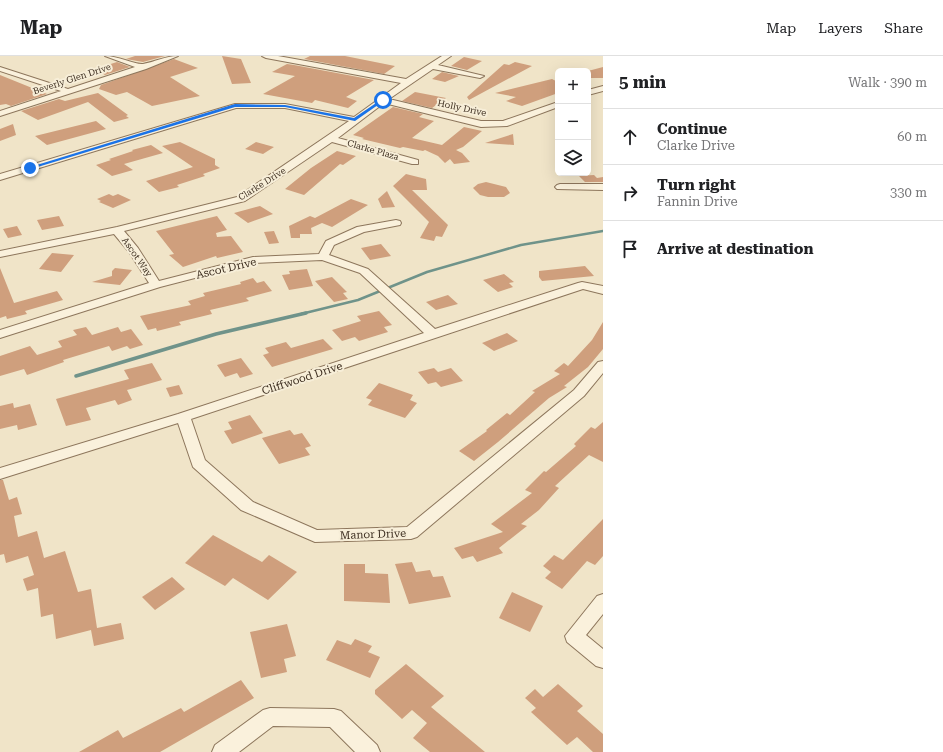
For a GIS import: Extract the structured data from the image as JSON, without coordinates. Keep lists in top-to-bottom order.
{
  "streets": {
    "street": [
      "Beverly Glen Drive",
      "Holly Drive",
      "Clarke Plaza",
      "Clarke Drive",
      "Ascot Way",
      "Ascot Drive",
      "Cliffwood Drive",
      "Manor Drive"
    ]
  },
  "crossings": [
    ["Holly Drive", "Clarke Drive"],
    ["Clarke Plaza", "Clarke Drive"],
    ["Clarke Drive", "Ascot Way"],
    ["Ascot Way", "Ascot Drive"],
    ["Ascot Drive", "Cliffwood Drive"],
    ["Cliffwood Drive", "Manor Drive"]
  ],
  "page": {
    "header": "Map",
    "nav": ["Map", "Layers", "Share"],
    "heading": ["5 min", "Walk · 390 m"],
    "map_buttons": ["+", "−"],
    "list": [
      ["Continue", "Clarke Drive", "60 m"],
      ["Turn right", "Fannin Drive", "330 m"],
      "Arrive at destination"
    ]
  }
}
